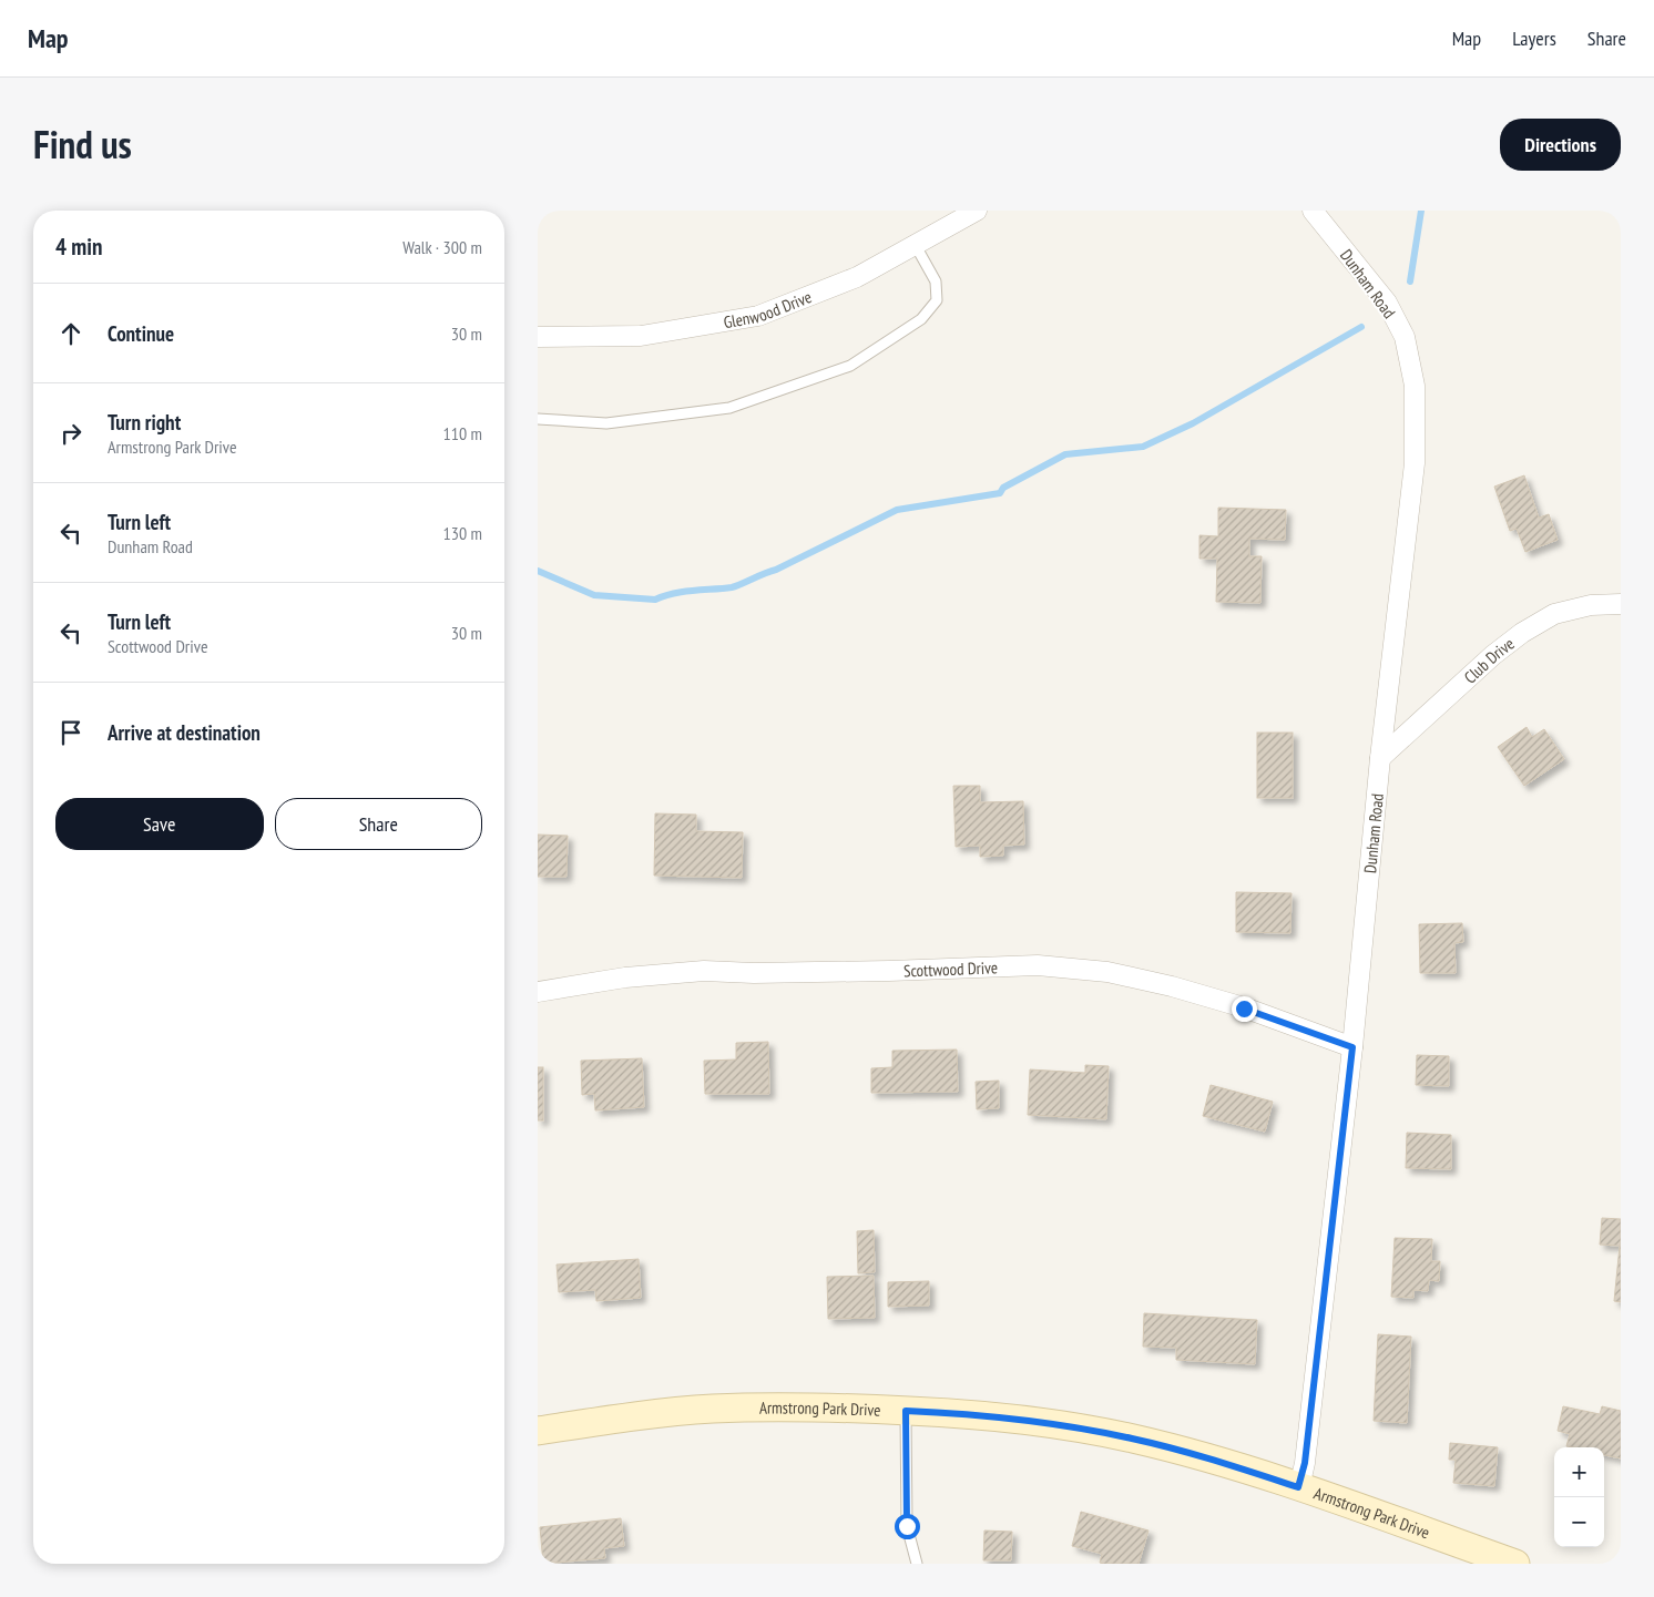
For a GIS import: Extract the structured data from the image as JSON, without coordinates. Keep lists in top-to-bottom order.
{
  "streets": {
    "main road": ["Armstrong Park Drive"],
    "street": [
      "Dunham Road",
      "Glenwood Drive",
      "Club Drive",
      "Scottwood Drive"
    ]
  },
  "crossings": [
    ["Dunham Road", "Club Drive"],
    ["Dunham Road", "Scottwood Drive"],
    ["Dunham Road", "Armstrong Park Drive"]
  ],
  "page": {
    "header": "Map",
    "nav": ["Map", "Layers", "Share"],
    "title": "Find us",
    "buttons": [
      "Directions",
      ["Save", "Share"]
    ],
    "heading": ["4 min", "Walk · 300 m"],
    "list": [
      ["Continue", "30 m"],
      ["Turn right", "Armstrong Park Drive", "110 m"],
      ["Turn left", "Dunham Road", "130 m"],
      ["Turn left", "Scottwood Drive", "30 m"],
      "Arrive at destination"
    ],
    "map_buttons": ["+", "−"]
  }
}
